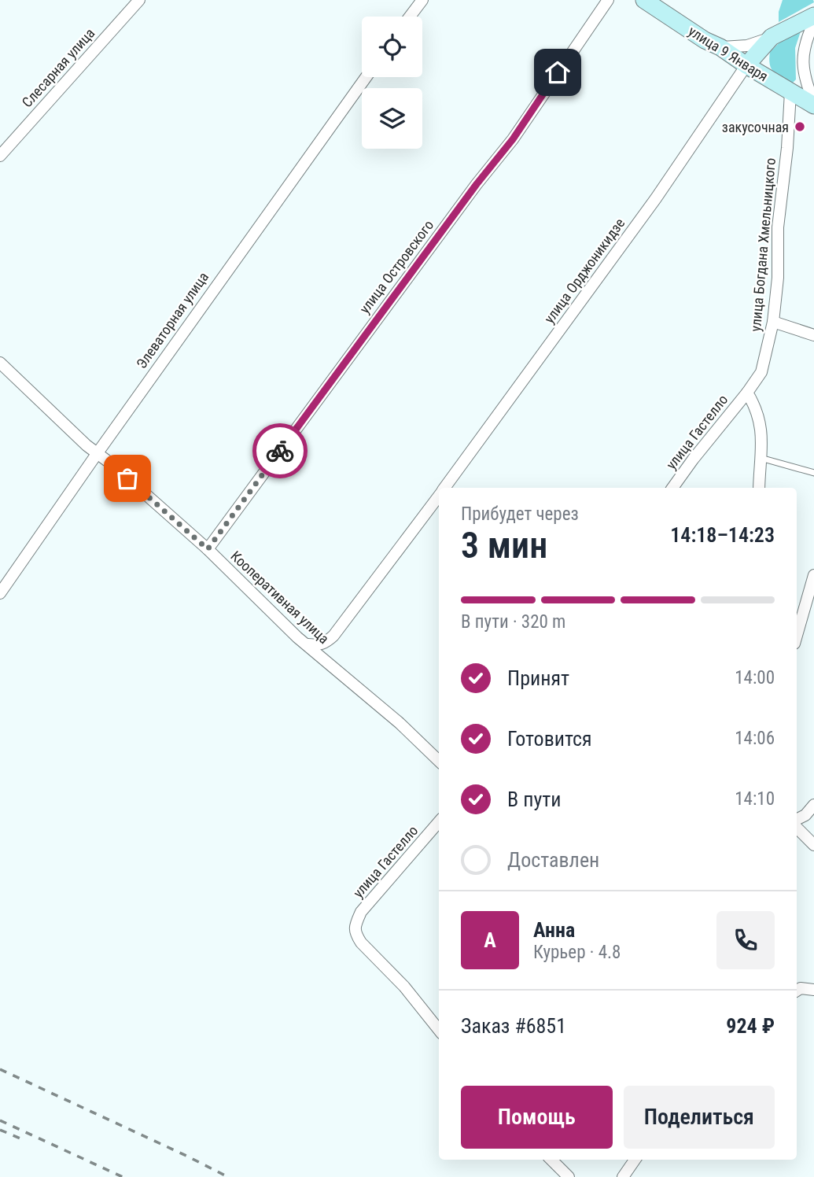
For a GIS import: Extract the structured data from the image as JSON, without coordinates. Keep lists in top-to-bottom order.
{
  "streets": {
    "main road": ["улица 9 Января"],
    "street": [
      "Слесарная улица",
      "улица Богдана Хмельницкого",
      "улица Островского",
      "улица Орджоникидзе",
      "Элеваторная улица",
      "улица Гастелло",
      "Кооперативная улица"
    ]
  },
  "crossings": [
    ["улица 9 Января", "улица Богдана Хмельницкого"],
    ["улица 9 Января", "улица Орджоникидзе"],
    ["улица Богдана Хмельницкого", "улица Гастелло"],
    ["улица Островского", "Кооперативная улица"],
    ["улица Орджоникидзе", "Кооперативная улица"],
    ["Элеваторная улица", "Кооперативная улица"]
  ],
  "places": ["закусочная"],
  "page": {
    "heading": ["3 мин", "Прибудет через", "14:18–14:23"],
    "panel": [
      "Анна",
      "Курьер · 4.8",
      "Заказ #6851",
      "924 ₽"
    ],
    "bar": "В пути · 320 m",
    "list": [
      ["Принят", "14:00"],
      ["Готовится", "14:06"],
      ["В пути", "14:10"],
      "Доставлен"
    ],
    "round": "А",
    "buttons": ["Помощь", "Поделиться"]
  }
}
